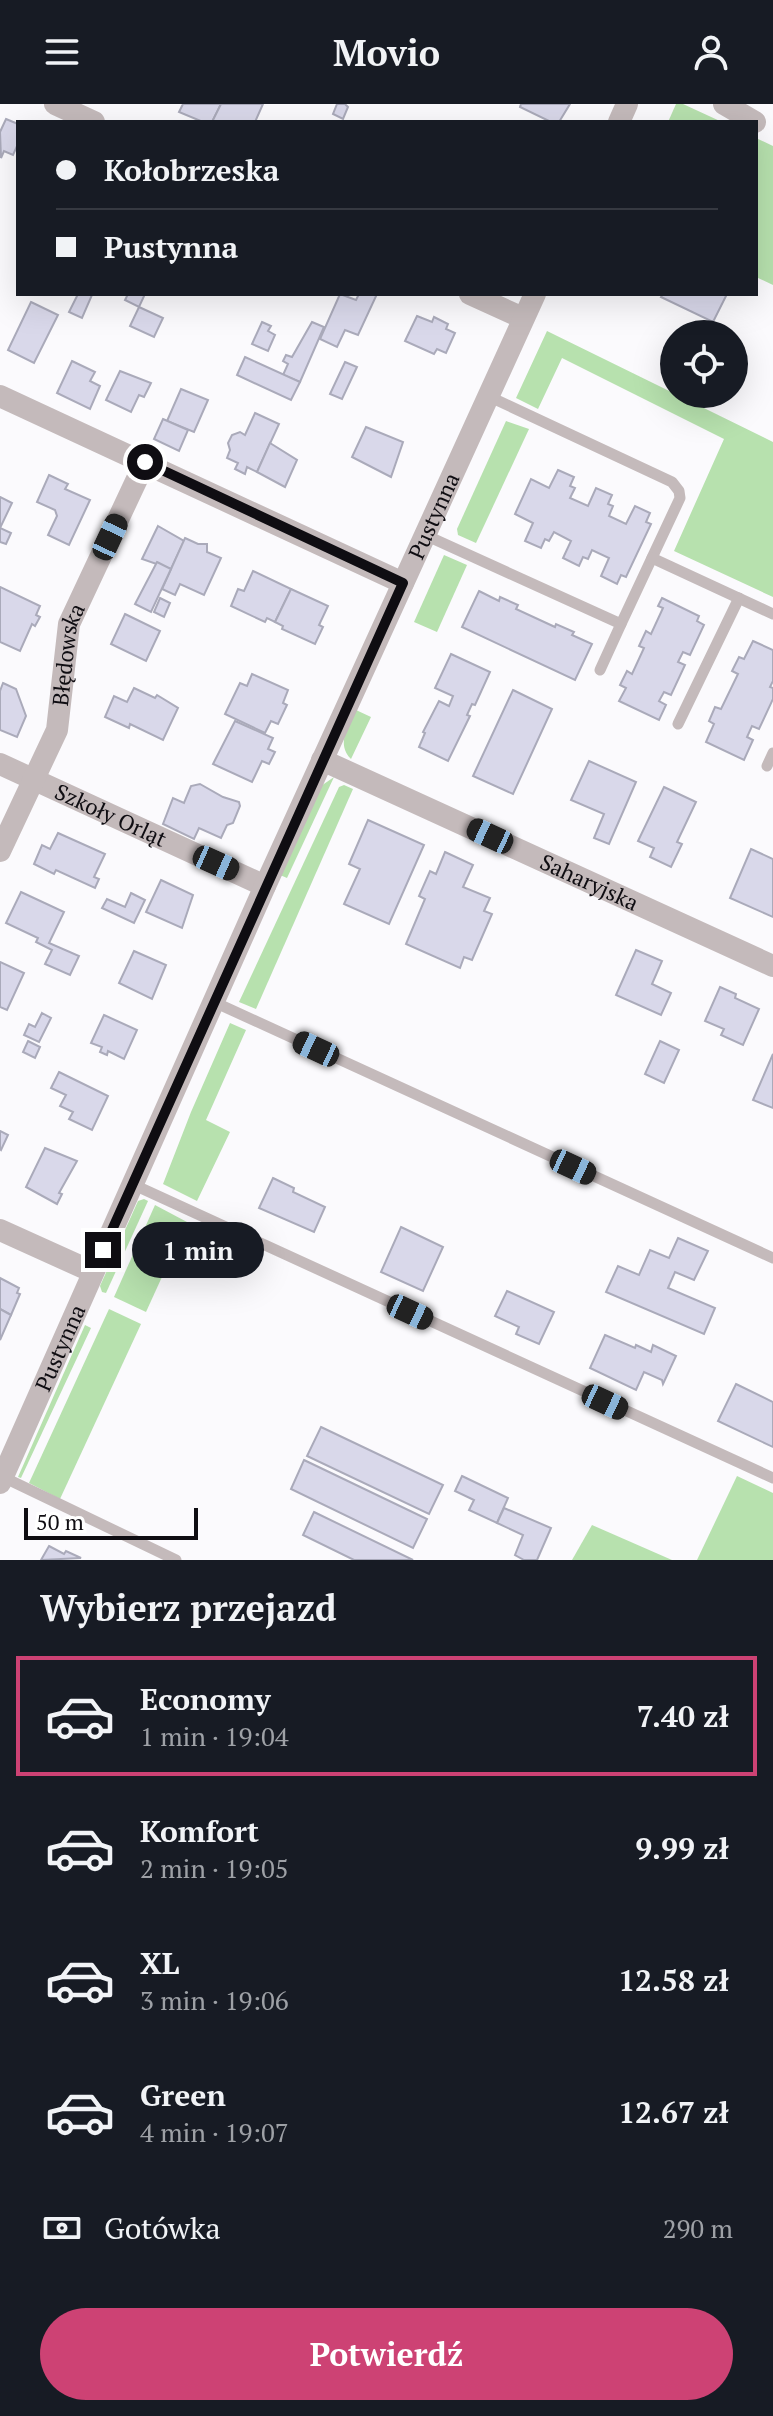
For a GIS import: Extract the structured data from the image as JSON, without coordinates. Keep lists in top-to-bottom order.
{
  "streets": {
    "street": [
      "Pustynna",
      "Błędowska",
      "Szkoły Orląt",
      "Saharyjska"
    ]
  },
  "crossings": [
    ["Pustynna", "Szkoły Orląt"],
    ["Pustynna", "Saharyjska"],
    ["Błędowska", "Szkoły Orląt"]
  ],
  "scale_bar": "50 m",
  "page": {
    "header": "Movio",
    "banner": ["Kołobrzeska", "Pustynna"],
    "bubble": "1 min",
    "scale": "50 m",
    "heading": "Wybierz przejazd",
    "list": [
      {
        "name": "Economy",
        "note": "1 min · 19:04",
        "value": "7.40 zł"
      },
      {
        "name": "Komfort",
        "note": "2 min · 19:05",
        "value": "9.99 zł"
      },
      {
        "name": "XL",
        "note": "3 min · 19:06",
        "value": "12.58 zł"
      },
      {
        "name": "Green",
        "note": "4 min · 19:07",
        "value": "12.67 zł"
      }
    ],
    "pay": ["Gotówka", "290 m"],
    "buttons": "Potwierdź"
  }
}
